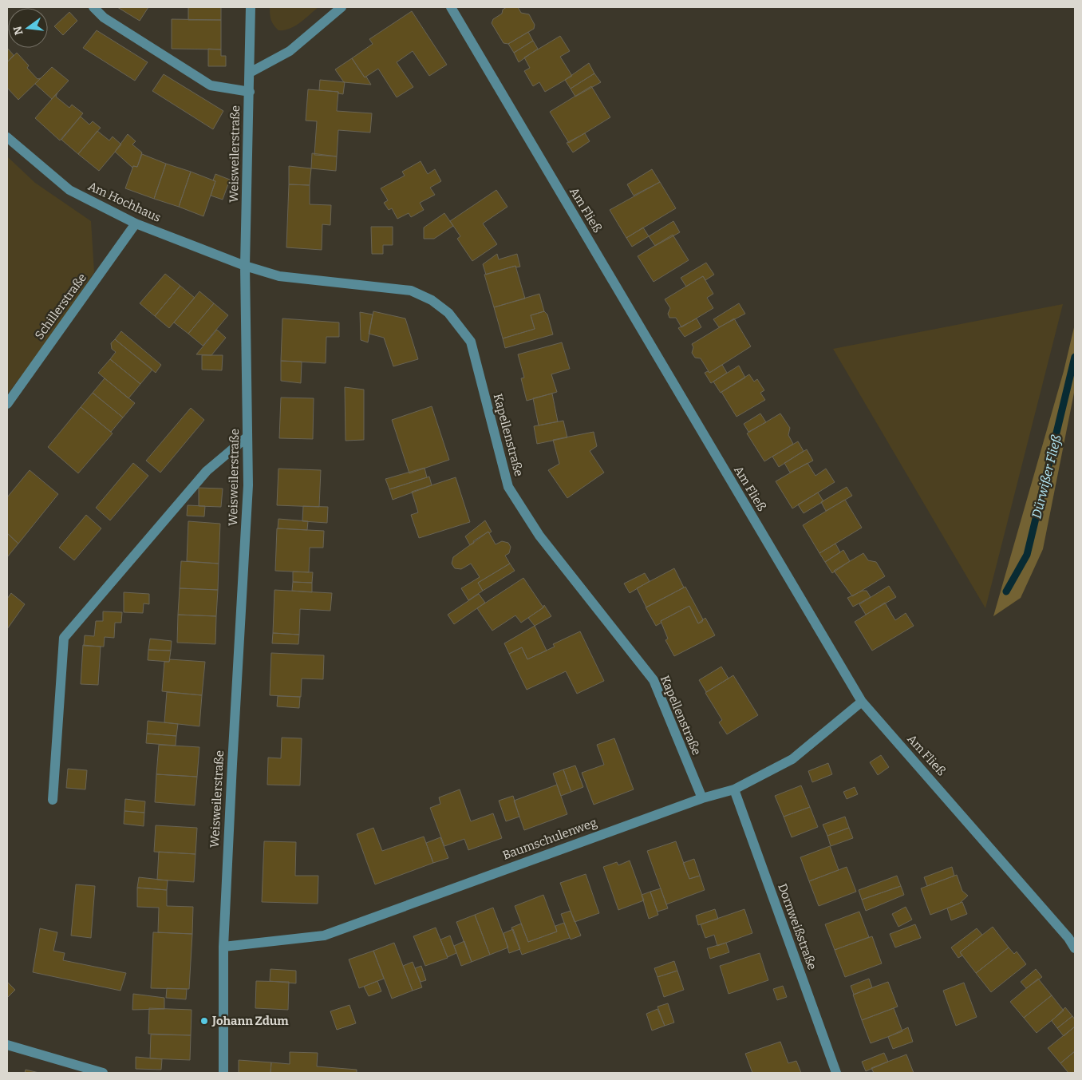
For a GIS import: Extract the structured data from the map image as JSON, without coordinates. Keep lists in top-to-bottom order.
{
  "streets": {
    "street": [
      "Weisweilerstraße",
      "Am Hochhaus",
      "Am Fließ",
      "Schillerstraße",
      "Kapellenstraße",
      "Baumschulenweg",
      "Dornweißstraße"
    ]
  },
  "crossings": [
    ["Weisweilerstraße", "Am Hochhaus"],
    ["Weisweilerstraße", "Kapellenstraße"],
    ["Weisweilerstraße", "Baumschulenweg"],
    ["Am Hochhaus", "Schillerstraße"],
    ["Am Hochhaus", "Kapellenstraße"],
    ["Am Fließ", "Baumschulenweg"],
    ["Kapellenstraße", "Baumschulenweg"],
    ["Baumschulenweg", "Dornweißstraße"]
  ],
  "water": ["Dürwißer Fließ"],
  "places": ["Johann Zdum"],
  "north": "left"
}
